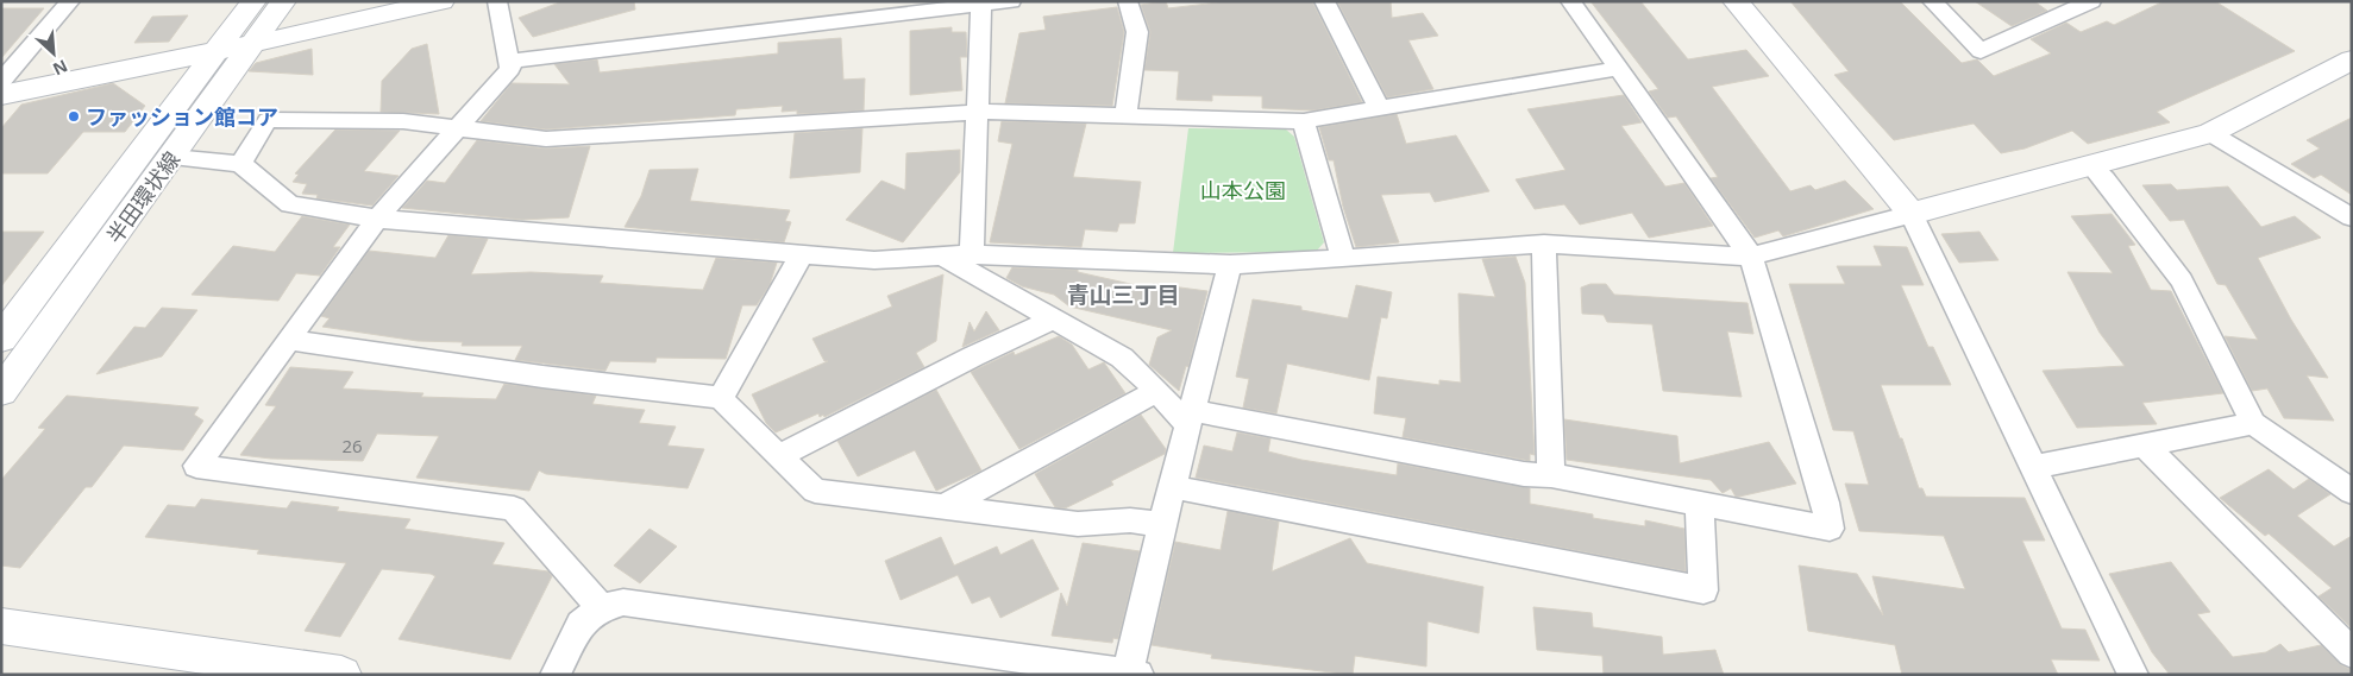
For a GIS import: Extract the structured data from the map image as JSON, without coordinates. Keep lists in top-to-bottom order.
{
  "streets": {
    "street": ["半田環状線"]
  },
  "districts": ["青山三丁目"],
  "parks": ["山本公園"],
  "places": ["ファッション館コア"],
  "house_numbers": ["26"],
  "north": "bottom right"
}
